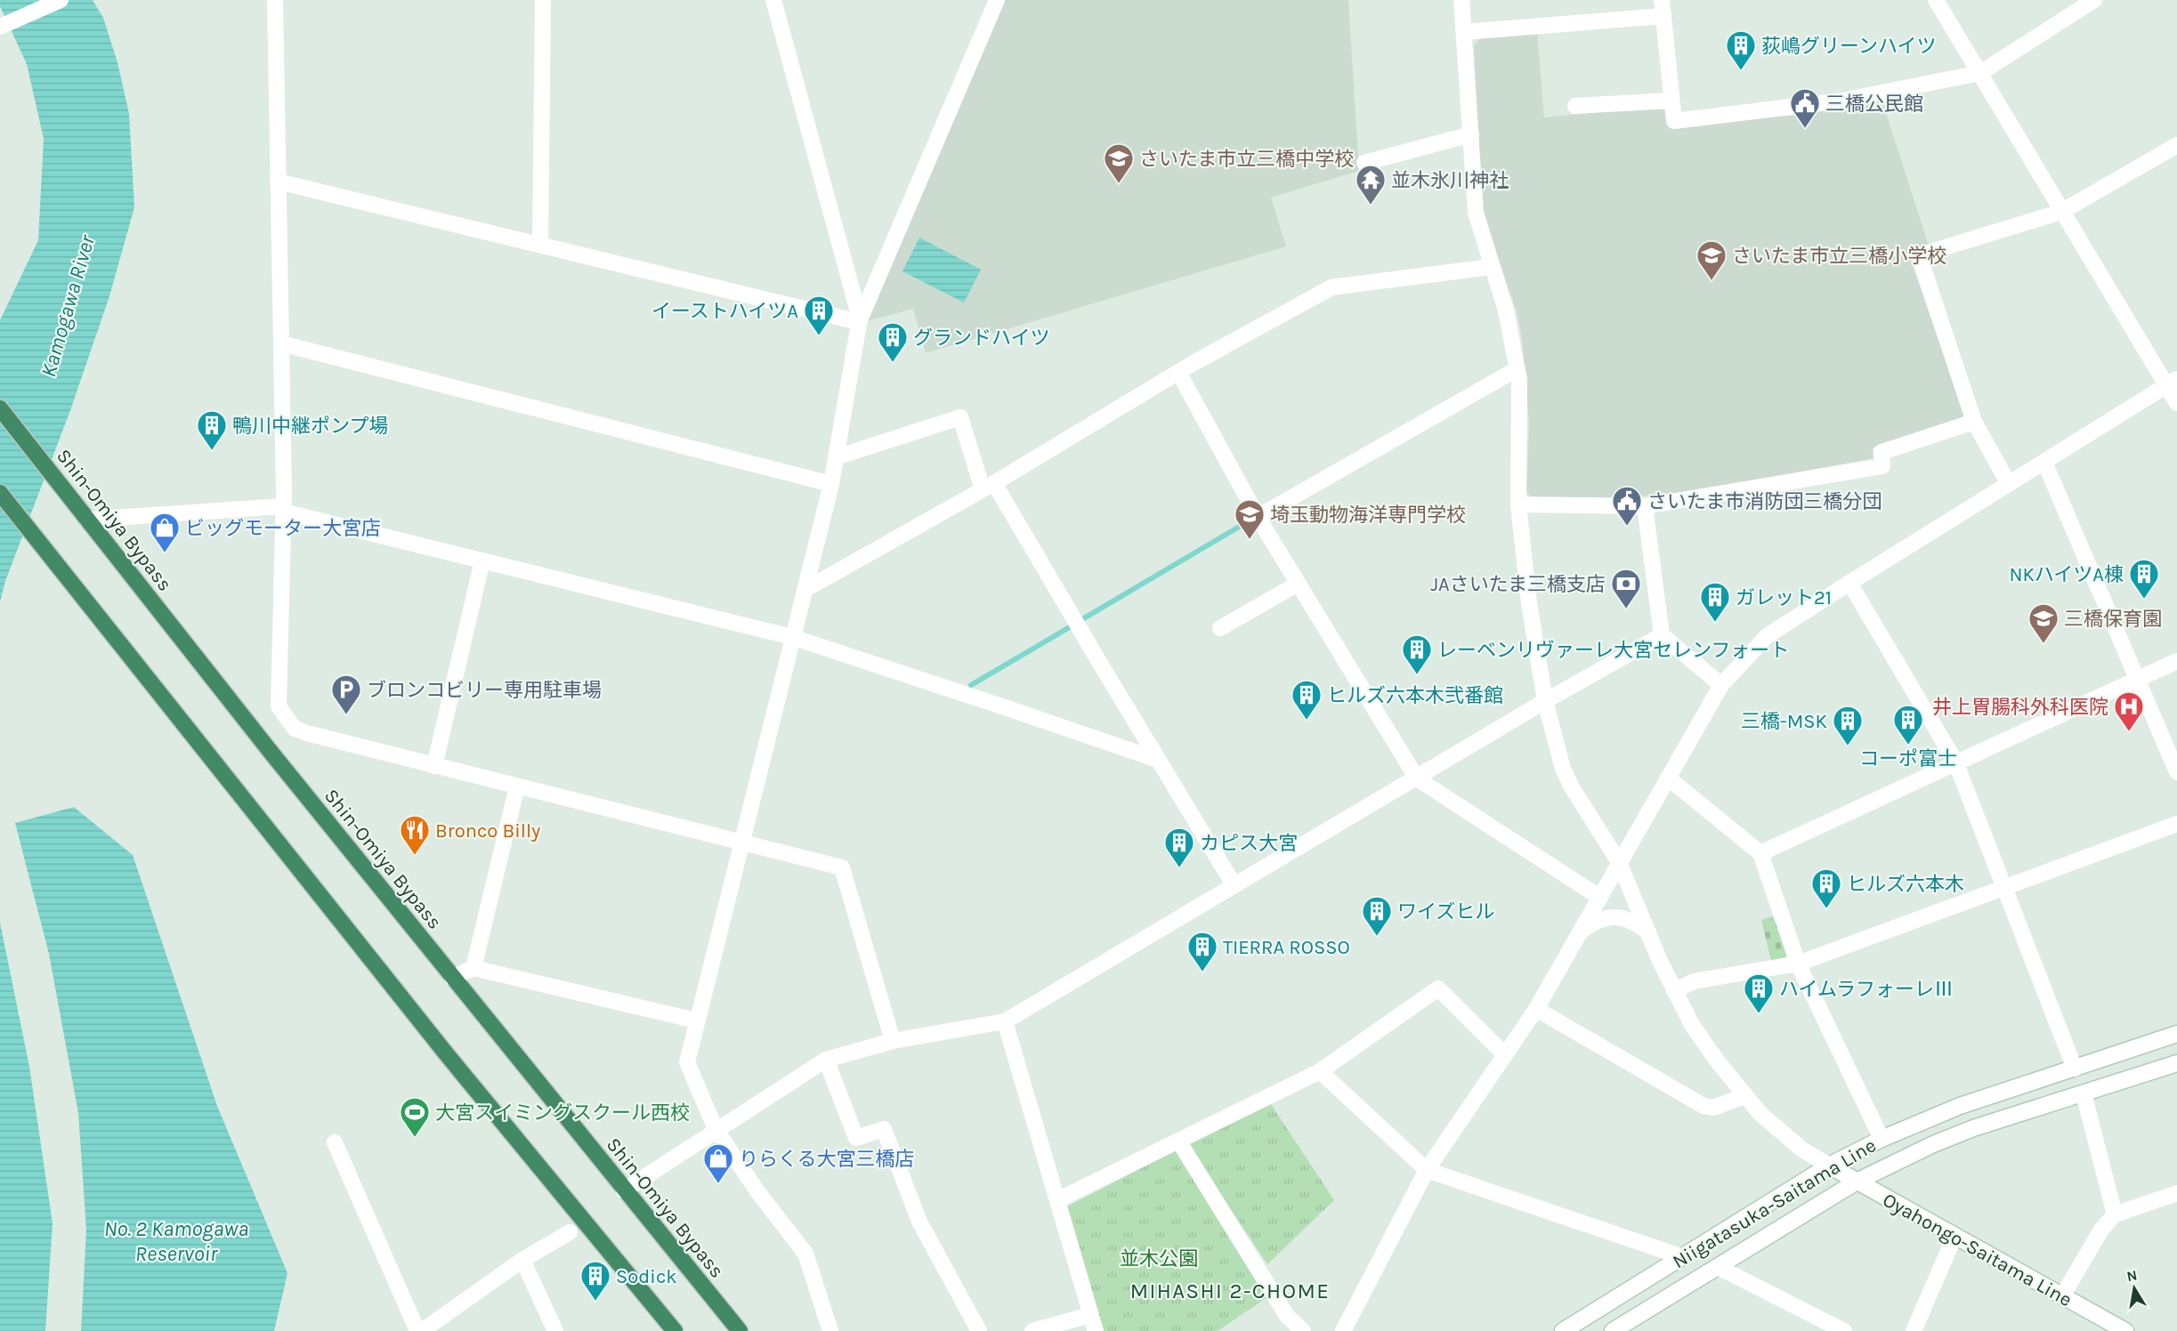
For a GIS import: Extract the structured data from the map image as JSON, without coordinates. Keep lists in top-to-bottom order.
{
  "streets": {
    "highway": ["Shin-Omiya Bypass"],
    "street": ["Niigatasuka-Saitama Line", "Oyahongo-Saitama Line"]
  },
  "crossings": [
    ["Niigatasuka-Saitama Line", "Oyahongo-Saitama Line"]
  ],
  "districts": ["MIHASHI 2-CHOME"],
  "water": ["Kamogawa River", "No. 2 Kamogawa Reservoir"],
  "parks": ["並木公園"],
  "places": {
    "building": [
      "荻嶋グリーンハイツ",
      "イーストハイツA",
      "グランドハイツ",
      "鴨川中継ポンプ場",
      "NKハイツA棟",
      "ガレット21",
      "レーベンリヴァーレ大宮セレンフォート",
      "ヒルズ六本木弐番館",
      "コーポ富士",
      "三橋-MSK",
      "カピス大宮",
      "ヒルズ六本木",
      "ワイズヒル",
      "TIERRA ROSSO",
      "ハイムラフォーレⅢ",
      "Sodick"
    ],
    "public building": ["三橋公民館", "さいたま市消防団三橋分団"],
    "school or university": [
      "さいたま市立三橋中学校",
      "さいたま市立三橋小学校",
      "埼玉動物海洋専門学校",
      "三橋保育園"
    ],
    "temple": ["並木氷川神社"],
    "shop": ["ビッグモーター大宮店", "りらくる大宮三橋店"],
    "bank": ["JAさいたま三橋支店"],
    "parking": ["ブロンコビリー専用駐車場"],
    "hospital": ["井上胃腸科外科医院"],
    "restaurant": ["Bronco Billy"],
    "sports": ["大宮スイミングスクール西校"]
  },
  "north": "top"
}
